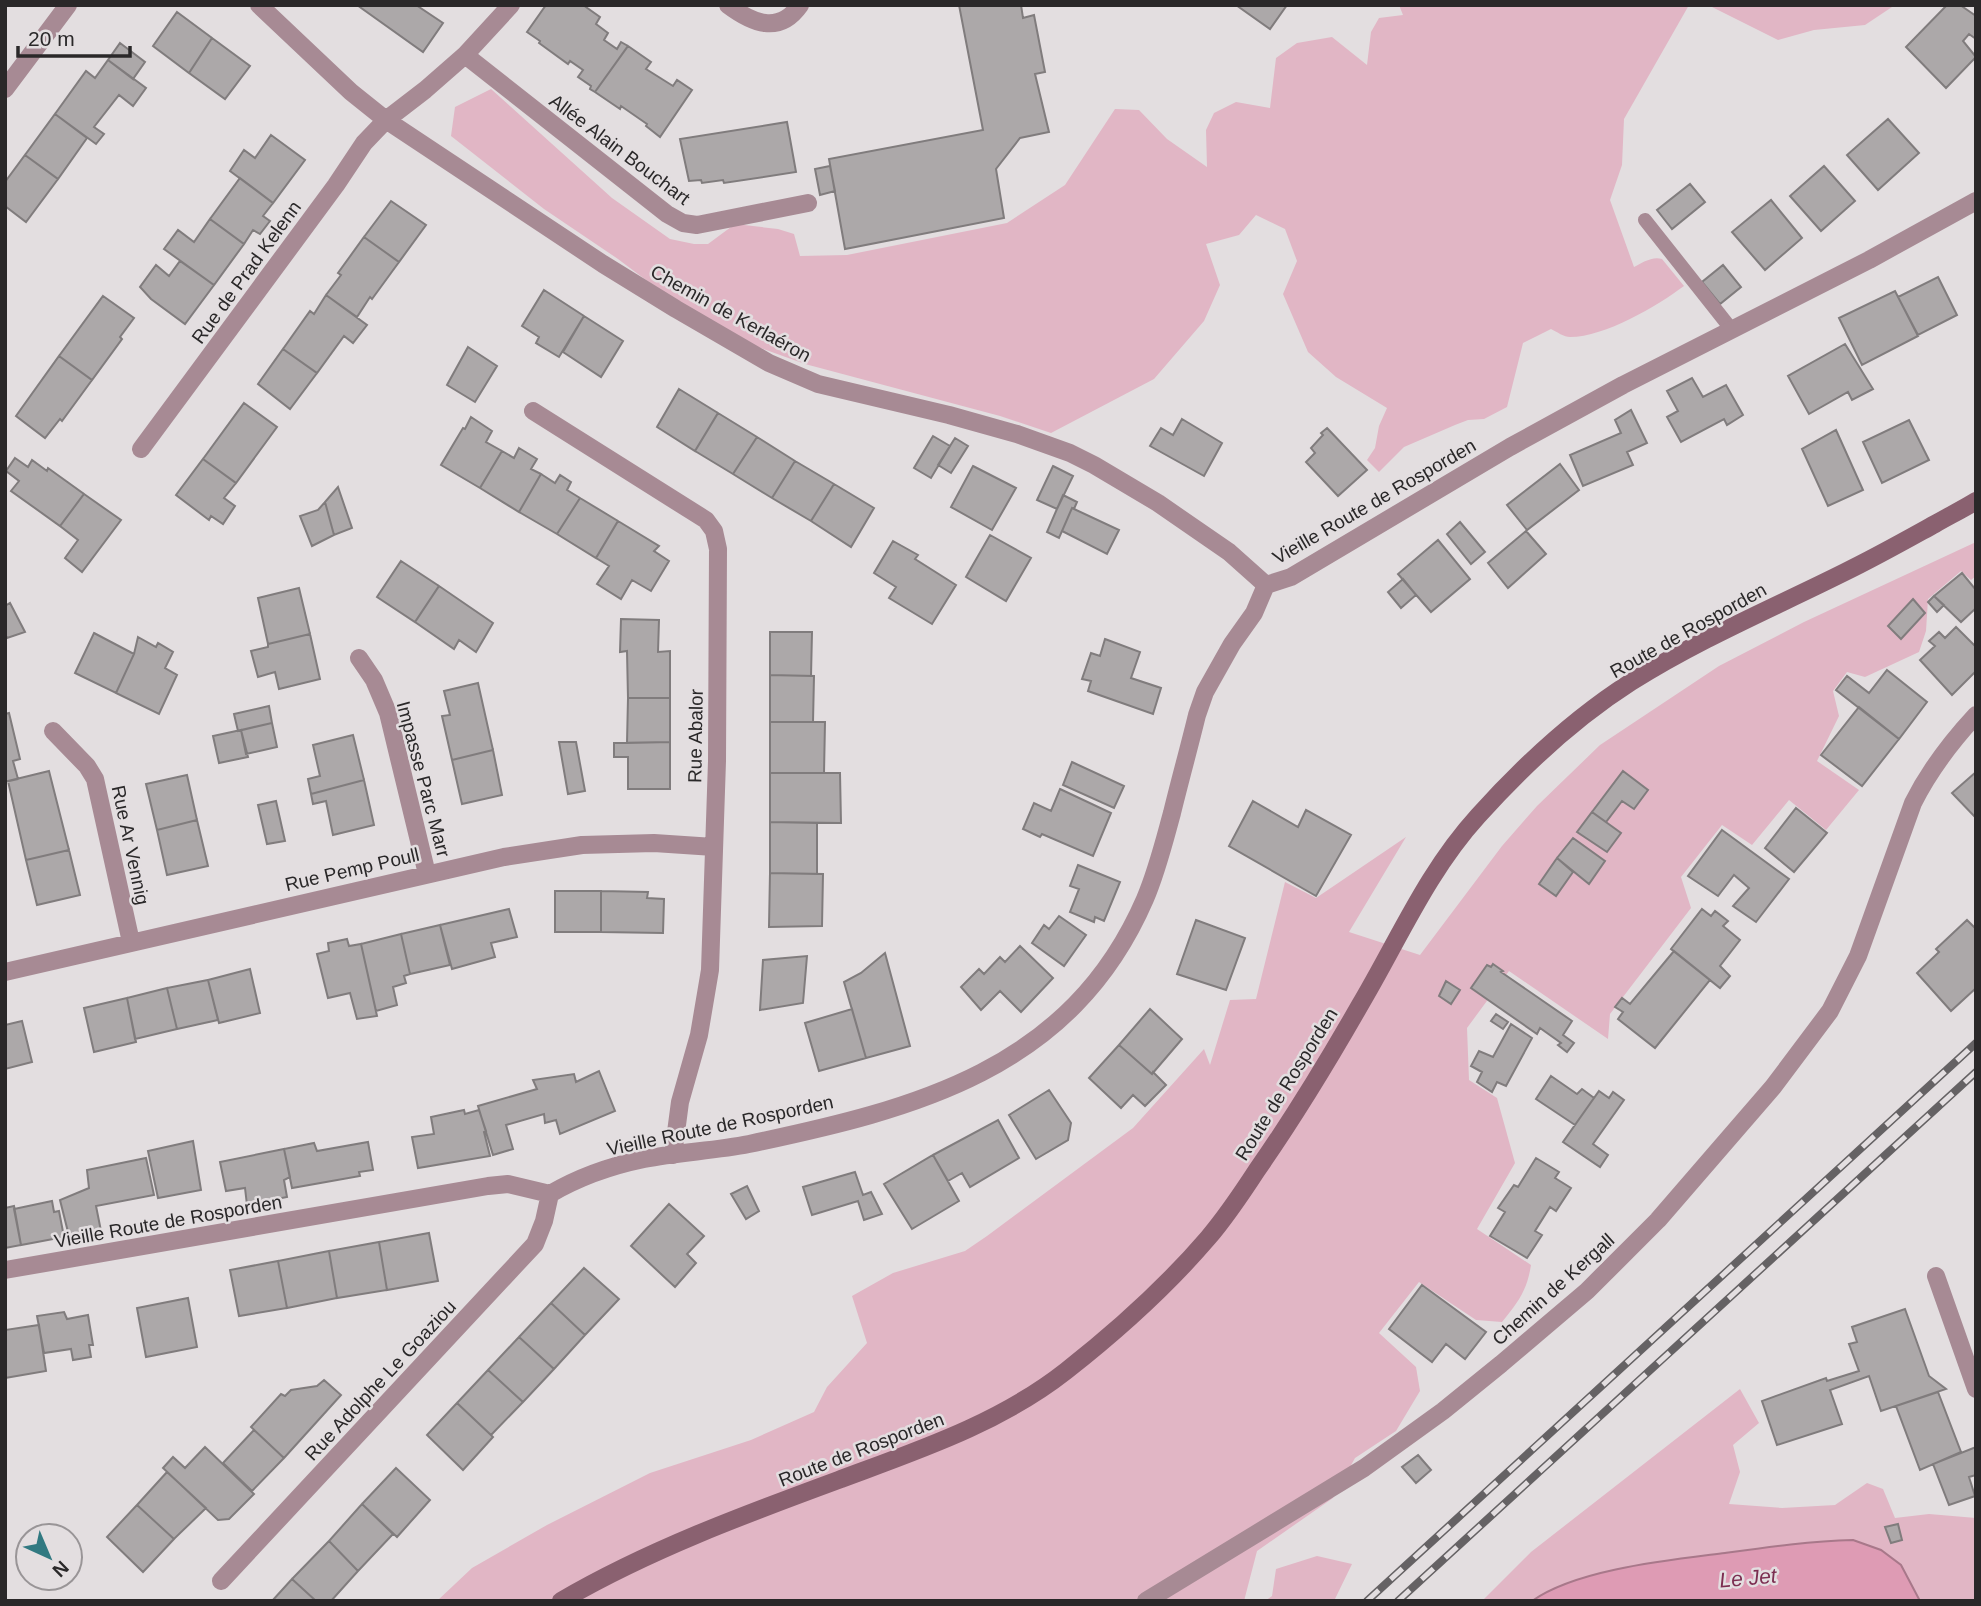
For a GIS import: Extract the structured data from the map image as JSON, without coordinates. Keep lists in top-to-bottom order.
{
  "streets": {
    "main road": ["Route de Rosporden"],
    "street": [
      "Allée Alain Bouchart",
      "Rue de Prad Kelenn",
      "Chemin de Kerlaéron",
      "Vieille Route de Rosporden",
      "Rue Abalor",
      "Impasse Parc Marr",
      "Rue Ar Vennig",
      "Rue Pemp Poull",
      "Chemin de Kergall",
      "Rue Adolphe Le Goaziou"
    ]
  },
  "crossings": [
    ["Allée Alain Bouchart", "Rue de Prad Kelenn"],
    ["Rue de Prad Kelenn", "Chemin de Kerlaéron"],
    ["Chemin de Kerlaéron", "Vieille Route de Rosporden"],
    ["Vieille Route de Rosporden", "Rue Abalor"],
    ["Vieille Route de Rosporden", "Rue Adolphe Le Goaziou"],
    ["Rue Abalor", "Rue Pemp Poull"],
    ["Impasse Parc Marr", "Rue Pemp Poull"],
    ["Rue Ar Vennig", "Rue Pemp Poull"]
  ],
  "water": ["Le Jet"],
  "scale_bar": "20 m",
  "north": "bottom right"
}
